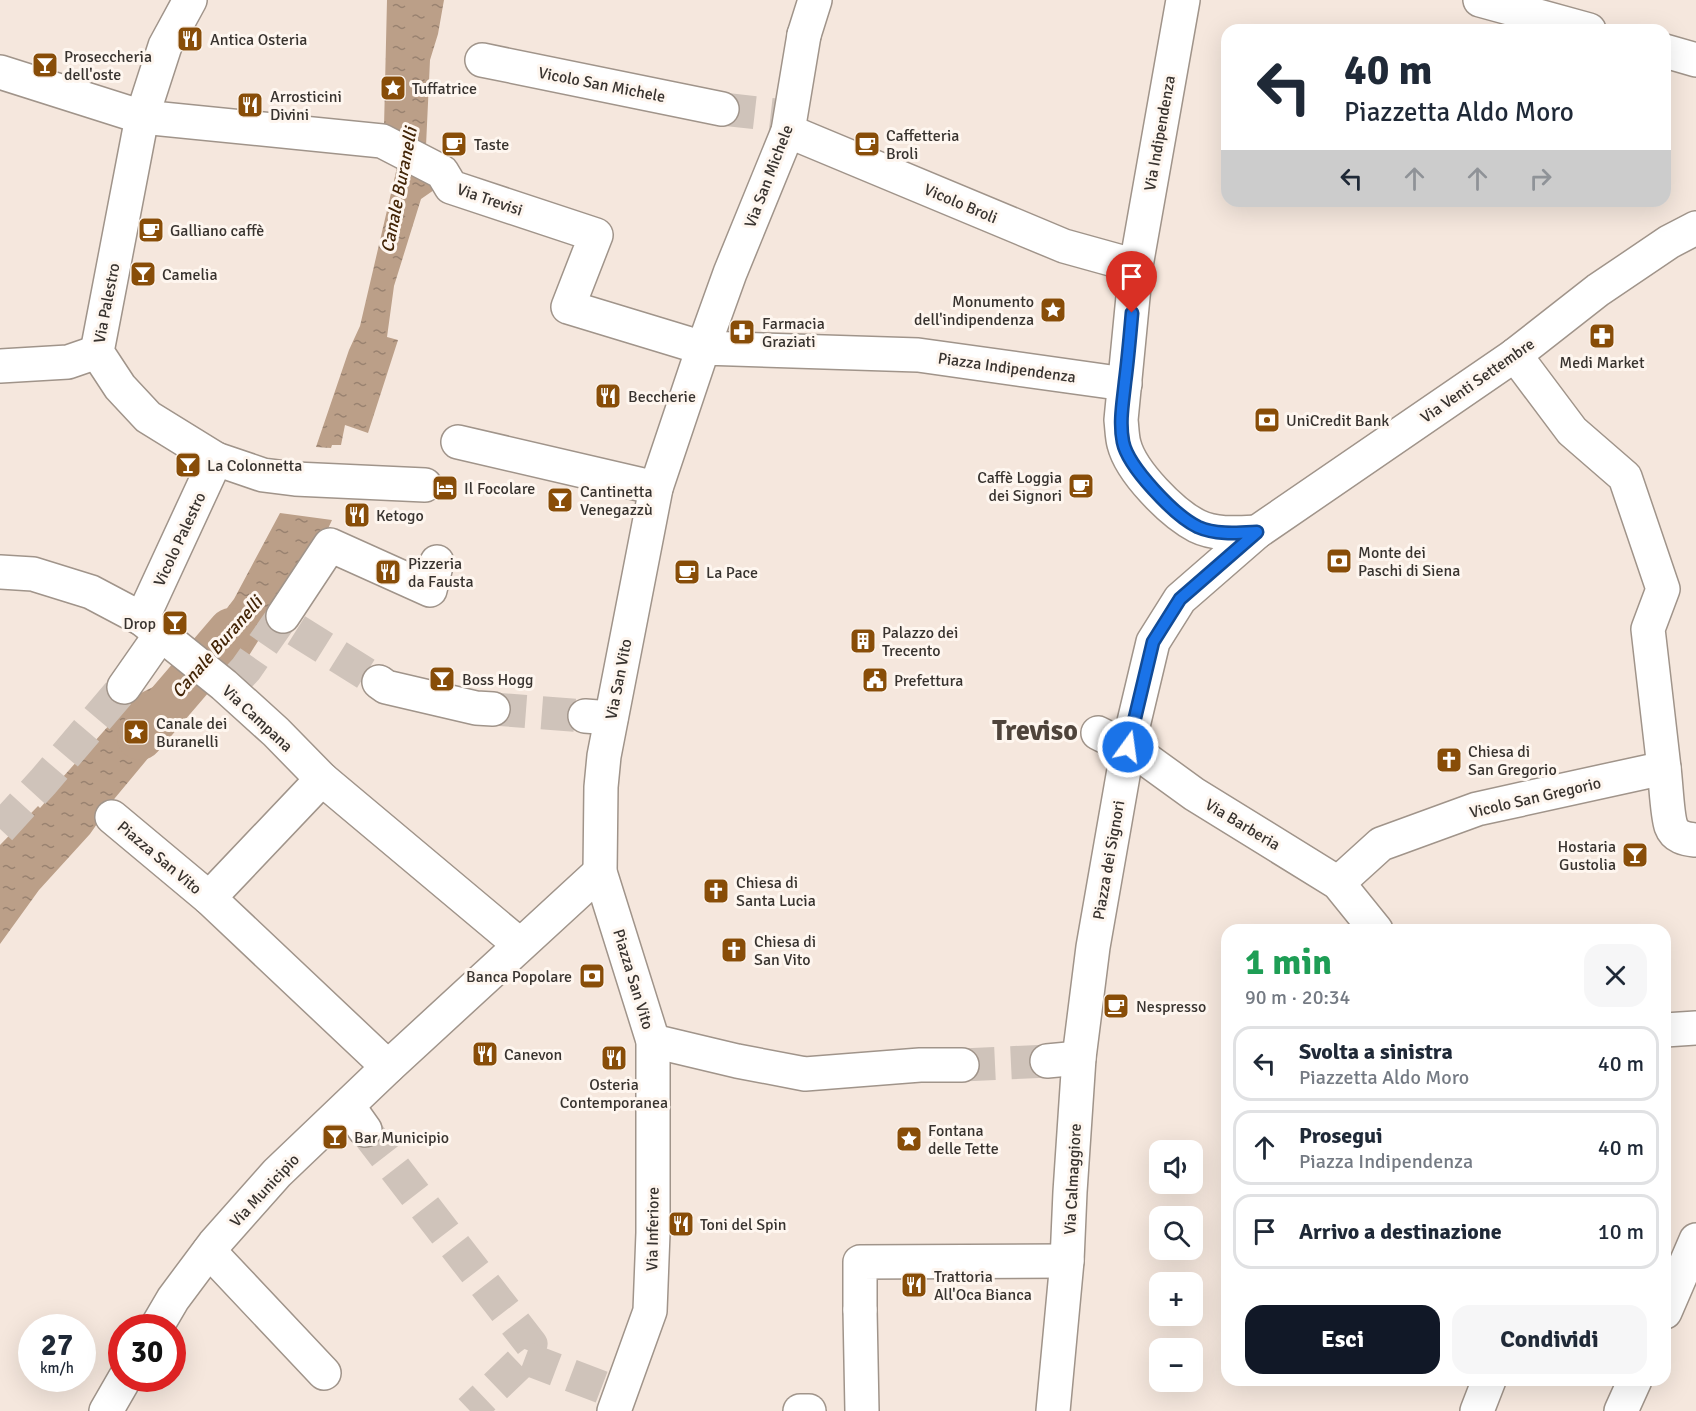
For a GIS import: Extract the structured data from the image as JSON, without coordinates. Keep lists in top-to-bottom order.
{
  "streets": {
    "street": [
      "Vicolo San Michele",
      "Via Indipendenza",
      "Via San Michele",
      "Via Trevisi",
      "Vicolo Broli",
      "Via Palestro",
      "Piazza Indipendenza",
      "Via Venti Settembre",
      "Vicolo Palestro",
      "Via San Vito",
      "Via Campana",
      "Vicolo San Gregorio",
      "Via Barberia",
      "Piazza San Vito",
      "Piazza dei Signori",
      "Via Calmaggiore",
      "Via Municipio",
      "Via Inferiore"
    ]
  },
  "crossings": [
    ["Via Indipendenza", "Vicolo Broli"],
    ["Via San Michele", "Via Trevisi"],
    ["Via San Michele", "Vicolo Broli"],
    ["Via San Michele", "Piazza Indipendenza"],
    ["Via San Michele", "Via San Vito"],
    ["Via Trevisi", "Via Palestro"],
    ["Via Trevisi", "Piazza Indipendenza"],
    ["Via Palestro", "Vicolo Palestro"],
    ["Via Venti Settembre", "Piazza dei Signori"],
    ["Vicolo Palestro", "Via Campana"],
    ["Via San Vito", "Piazza San Vito"],
    ["Via Campana", "Piazza San Vito"],
    ["Vicolo San Gregorio", "Via Barberia"],
    ["Via Barberia", "Piazza dei Signori"],
    ["Piazza San Vito", "Via Municipio"],
    ["Piazza San Vito", "Via Inferiore"],
    ["Piazza dei Signori", "Via Calmaggiore"]
  ],
  "districts": ["Treviso"],
  "water": ["Canale Buranelli"],
  "places": {
    "restaurant": [
      "Antica Osteria",
      "Arrosticini Divini",
      "Beccherie",
      "Ketogo",
      "Pizzeria da Fausta",
      "Canevon",
      "Osteria Contemporanea",
      "Toni del Spin",
      "Trattoria All'Oca Bianca"
    ],
    "bar": [
      "Proseccheria dell'oste",
      "Camelia",
      "La Colonnetta",
      "Cantinetta Venegazzù",
      "Drop",
      "Boss Hogg",
      "Hostaria Gustolia",
      "Bar Municipio"
    ],
    "place": [
      "Tuffatrice",
      "Monumento dell'indipendenza",
      "Canale dei Buranelli",
      "Fontana delle Tette"
    ],
    "cafe": [
      "Taste",
      "Caffetteria Broli",
      "Galliano caffè",
      "Caffè Loggia dei Signori",
      "La Pace",
      "Nespresso"
    ],
    "pharmacy": ["Farmacia Graziati", "Medi Market"],
    "bank": ["UniCredit Bank", "Monte dei Paschi di Siena", "Banca Popolare"],
    "hotel": ["Il Focolare"],
    "building": ["Palazzo dei Trecento"],
    "public building": ["Prefettura"],
    "church": ["Chiesa di San Gregorio", "Chiesa di Santa Lucia", "Chiesa di San Vito"]
  },
  "page": {
    "turn": ["40 m", "Piazzetta Aldo Moro"],
    "heading": ["1 min", "90 m · 20:34"],
    "list": [
      {
        "name": "Svolta a sinistra",
        "note": "Piazzetta Aldo Moro",
        "value": "40 m"
      },
      {
        "name": "Prosegui",
        "note": "Piazza Indipendenza",
        "value": "40 m"
      },
      {
        "name": "Arrivo a destinazione",
        "value": "10 m"
      }
    ],
    "map_buttons": ["+", "−"],
    "buttons": ["Esci", "Condividi"],
    "speed": "27 km/h",
    "limit": "30"
  }
}
